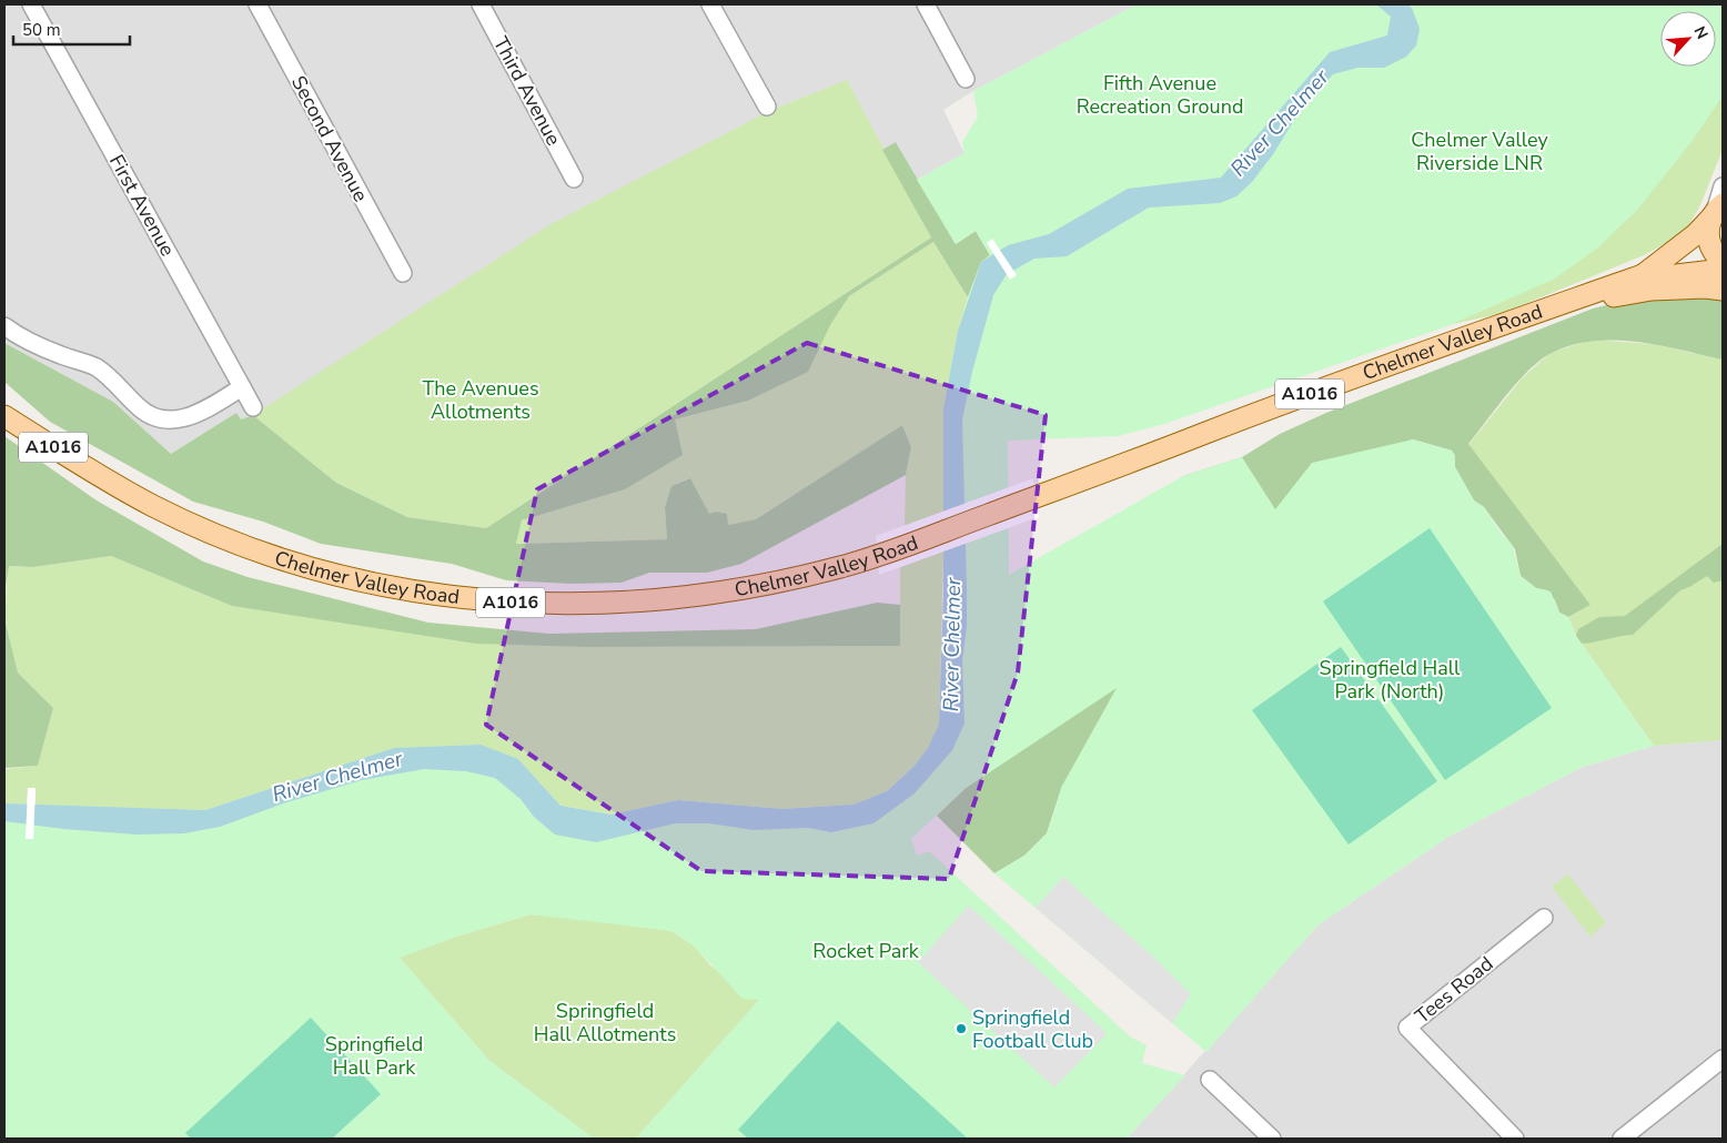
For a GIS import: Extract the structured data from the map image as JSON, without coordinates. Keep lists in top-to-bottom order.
{
  "streets": {
    "main road": ["Chelmer Valley Road", "A1016"],
    "street": [
      "Third Avenue",
      "Second Avenue",
      "First Avenue",
      "Tees Road"
    ]
  },
  "crossings": [
    ["Chelmer Valley Road", "A1016"]
  ],
  "water": ["River Chelmer"],
  "parks": [
    "Fifth Avenue Recreation Ground",
    "Chelmer Valley Riverside LNR",
    "The Avenues Allotments",
    "Springfield Hall Park (North)",
    "Rocket Park",
    "Springfield Hall Allotments",
    "Springfield Hall Park"
  ],
  "places": ["Springfield Football Club"],
  "scale_bar": "50 m",
  "north": "top right"
}
